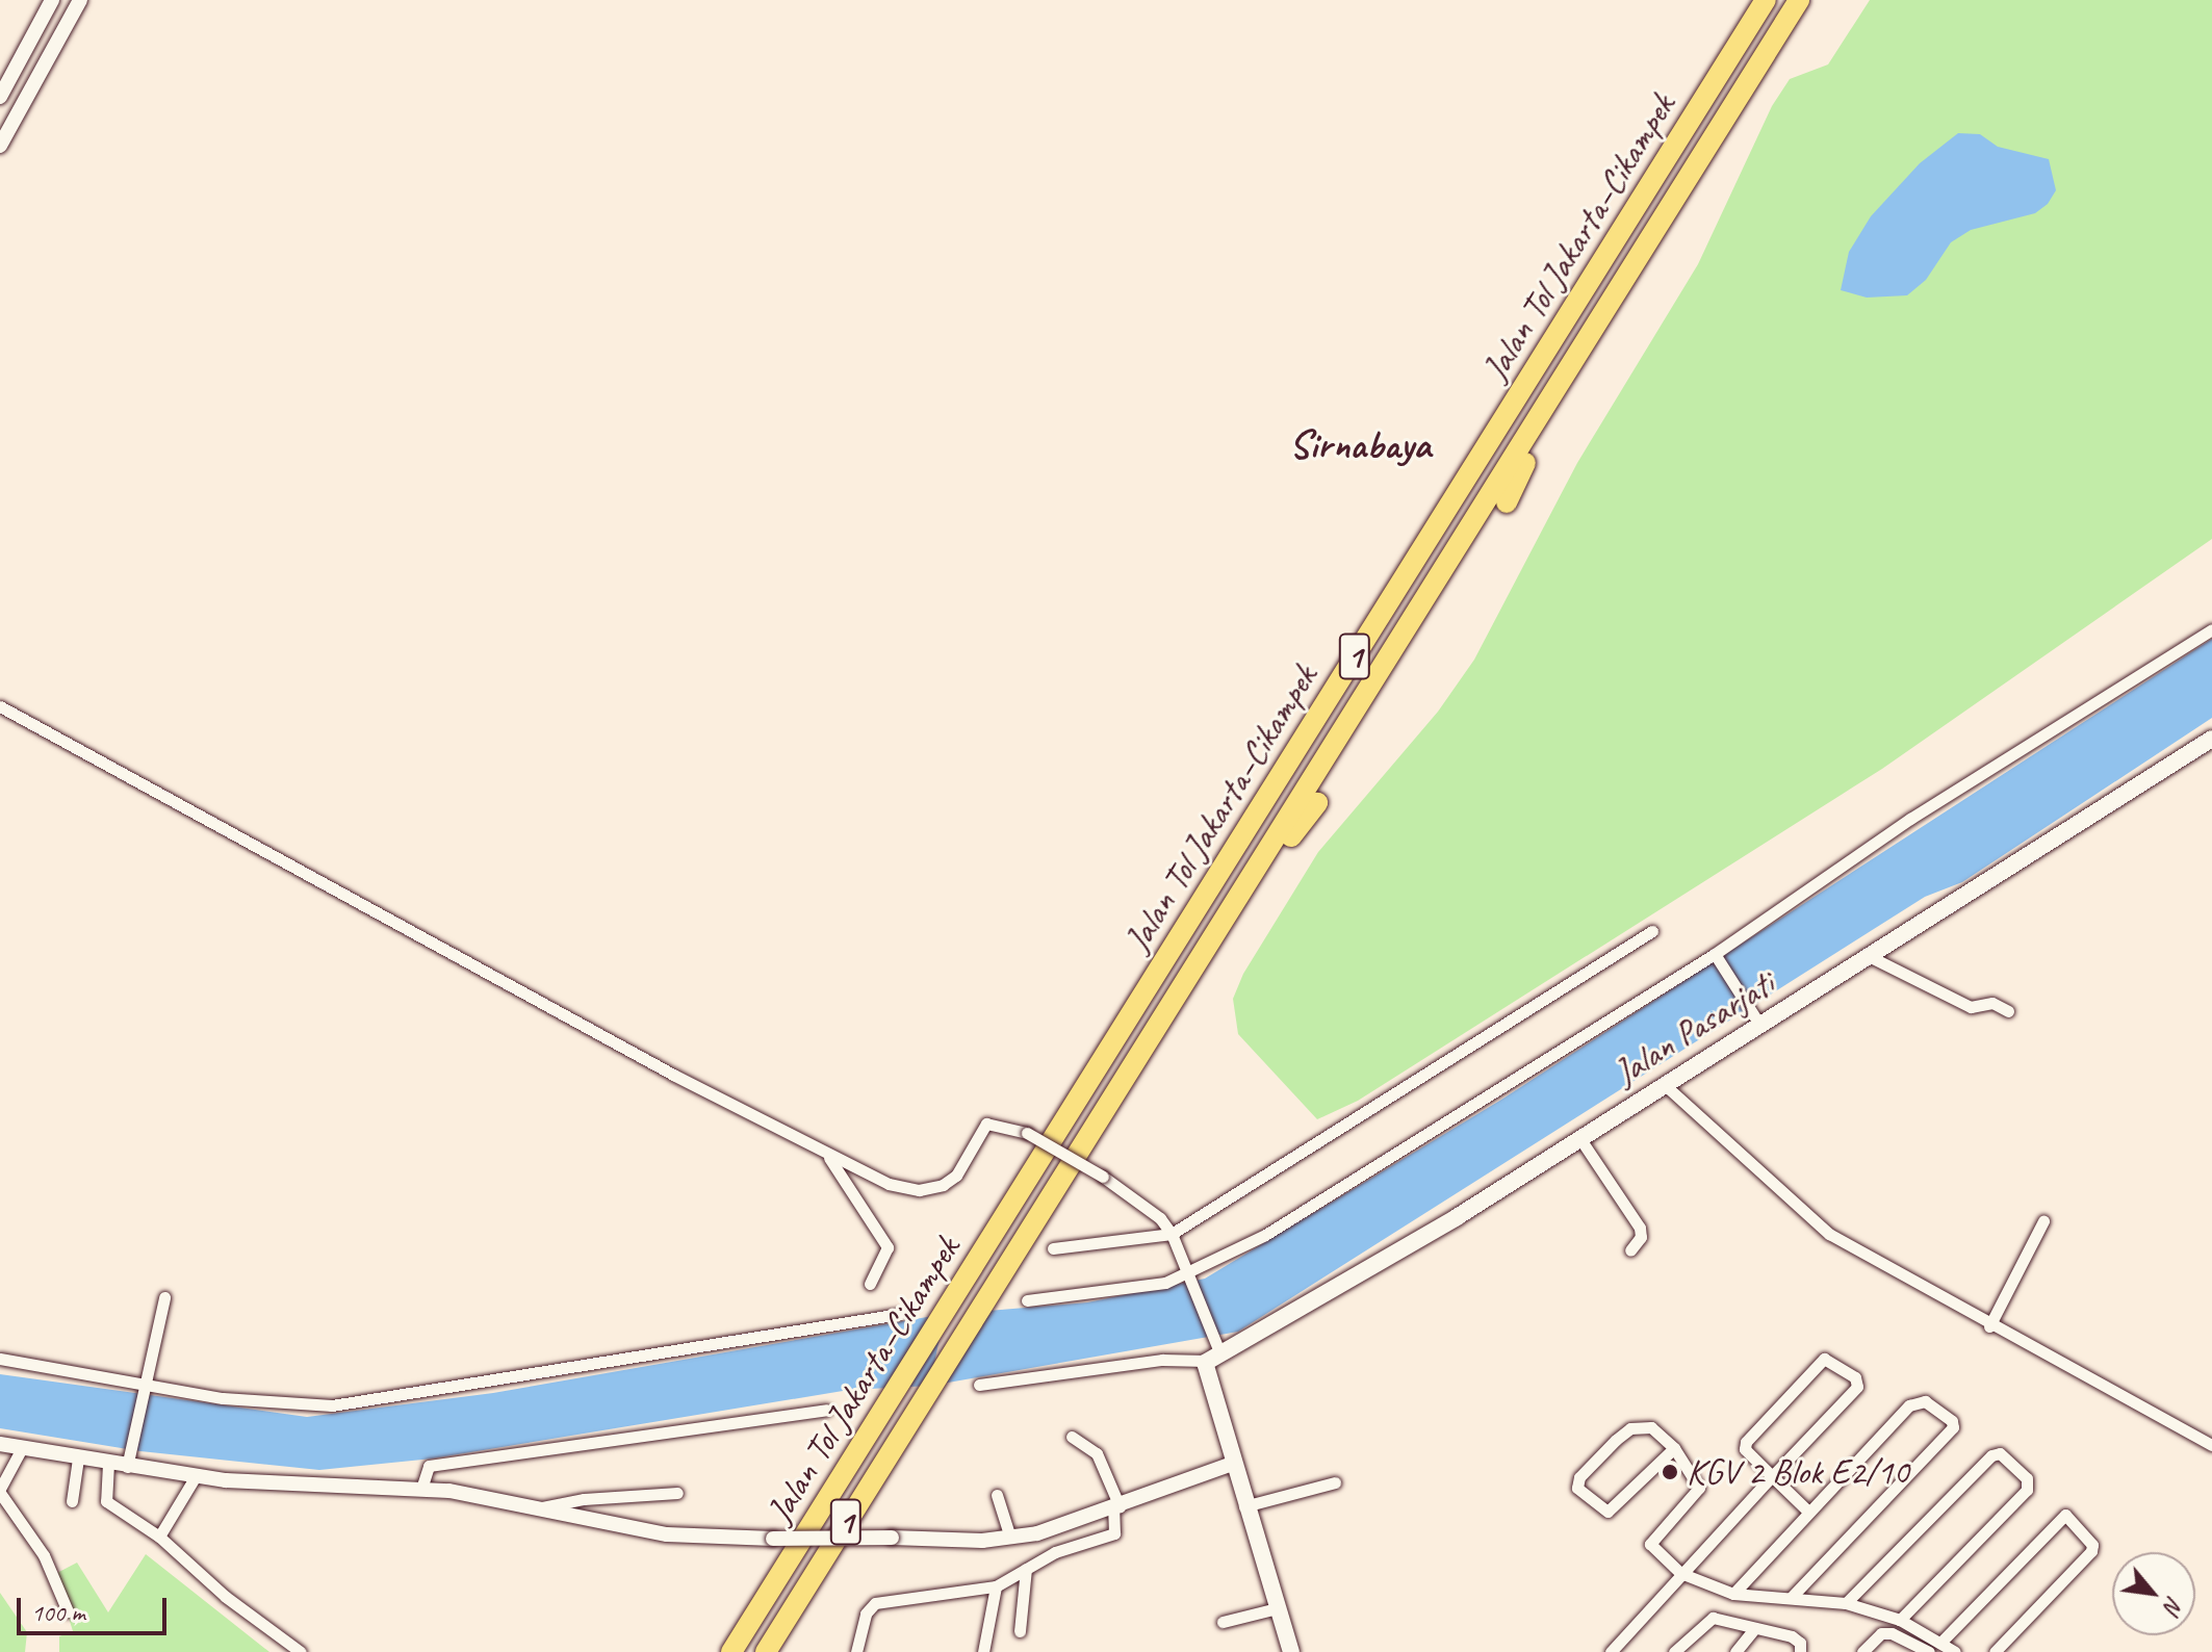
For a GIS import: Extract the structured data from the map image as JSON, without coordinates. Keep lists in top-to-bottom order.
{
  "streets": {
    "highway": ["Jalan Tol Jakarta–Cikampek", "1"],
    "main road": ["Jalan Pasarjati"]
  },
  "districts": ["Sirnabaya"],
  "places": ["KGV 2 Blok E2/10"],
  "scale_bar": "100 m",
  "north": "bottom right"
}
